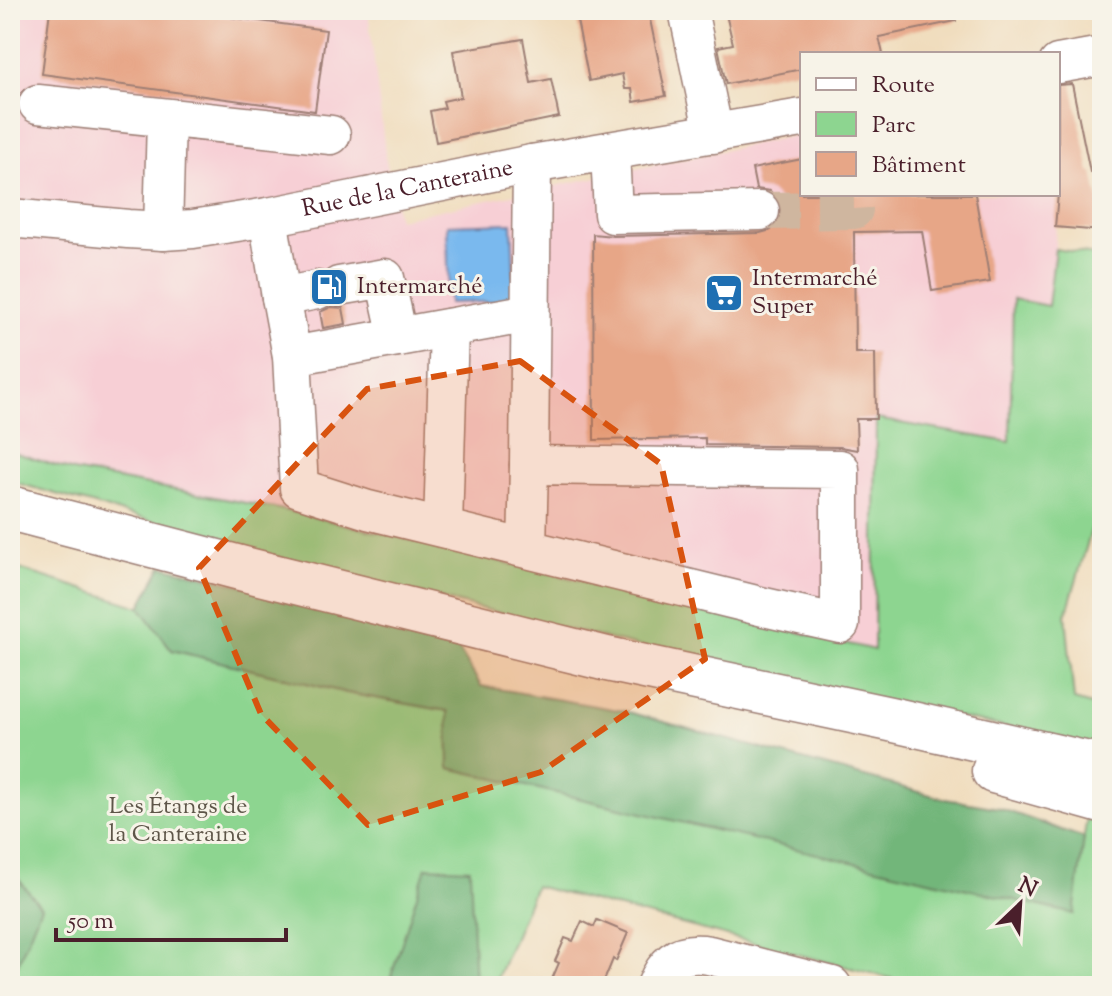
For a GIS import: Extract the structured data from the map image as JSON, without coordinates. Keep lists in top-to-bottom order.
{
  "streets": {
    "street": ["Rue de la Canteraine"]
  },
  "parks": ["Les Étangs de la Canteraine"],
  "places": {
    "fuel station": ["Intermarché"],
    "supermarket": ["Intermarché Super"]
  },
  "legend": ["Route", "Parc", "Bâtiment"],
  "scale_bar": "50 m",
  "north": "top right"
}
